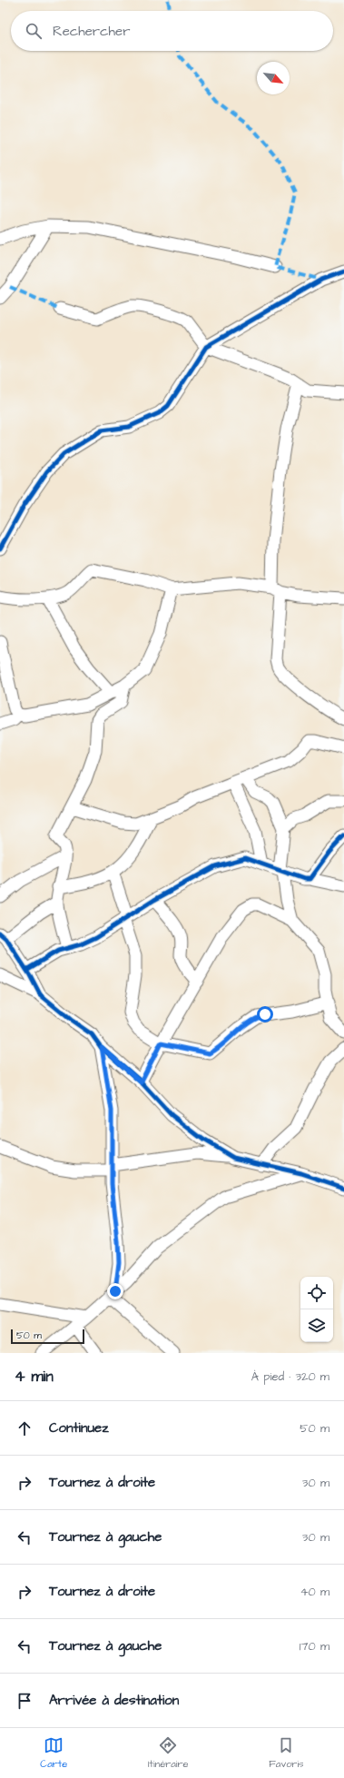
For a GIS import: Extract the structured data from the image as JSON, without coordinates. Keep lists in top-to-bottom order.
{
  "scale_bar": "50 m",
  "north": "bottom right",
  "page": {
    "search": "Rechercher",
    "scale": "50 m",
    "heading": ["4 min", "À pied · 320 m"],
    "list": [
      ["Continuez", "50 m"],
      ["Tournez à droite", "30 m"],
      ["Tournez à gauche", "30 m"],
      ["Tournez à droite", "40 m"],
      ["Tournez à gauche", "170 m"],
      "Arrivée à destination"
    ],
    "nav": ["Carte", "Itinéraire", "Favoris"]
  }
}
